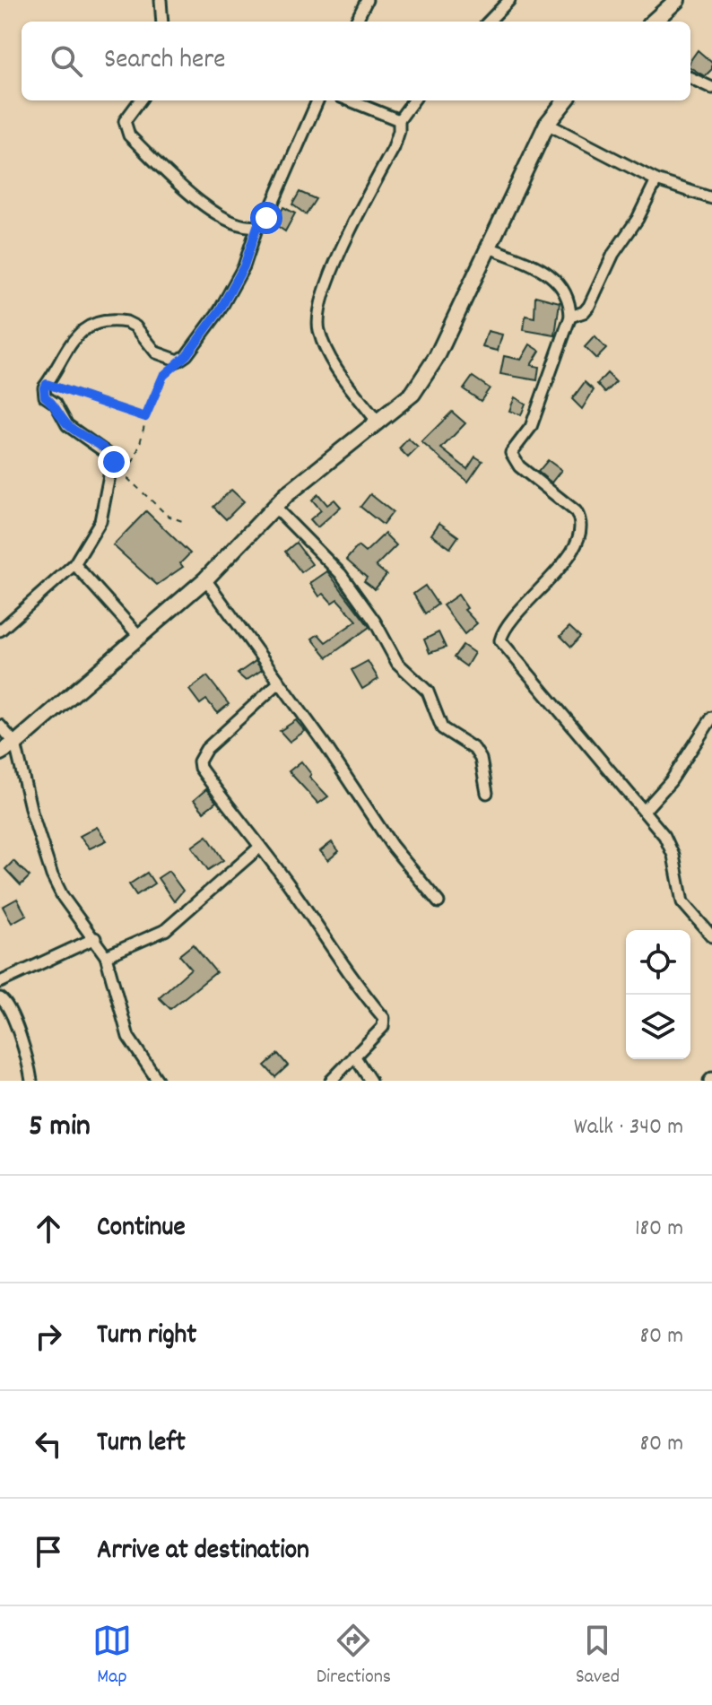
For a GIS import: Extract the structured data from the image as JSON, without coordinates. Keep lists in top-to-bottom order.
{
  "page": {
    "search": "Search here",
    "heading": ["5 min", "Walk · 340 m"],
    "list": [
      ["Continue", "180 m"],
      ["Turn right", "80 m"],
      ["Turn left", "80 m"],
      "Arrive at destination"
    ],
    "nav": ["Map", "Directions", "Saved"]
  }
}
